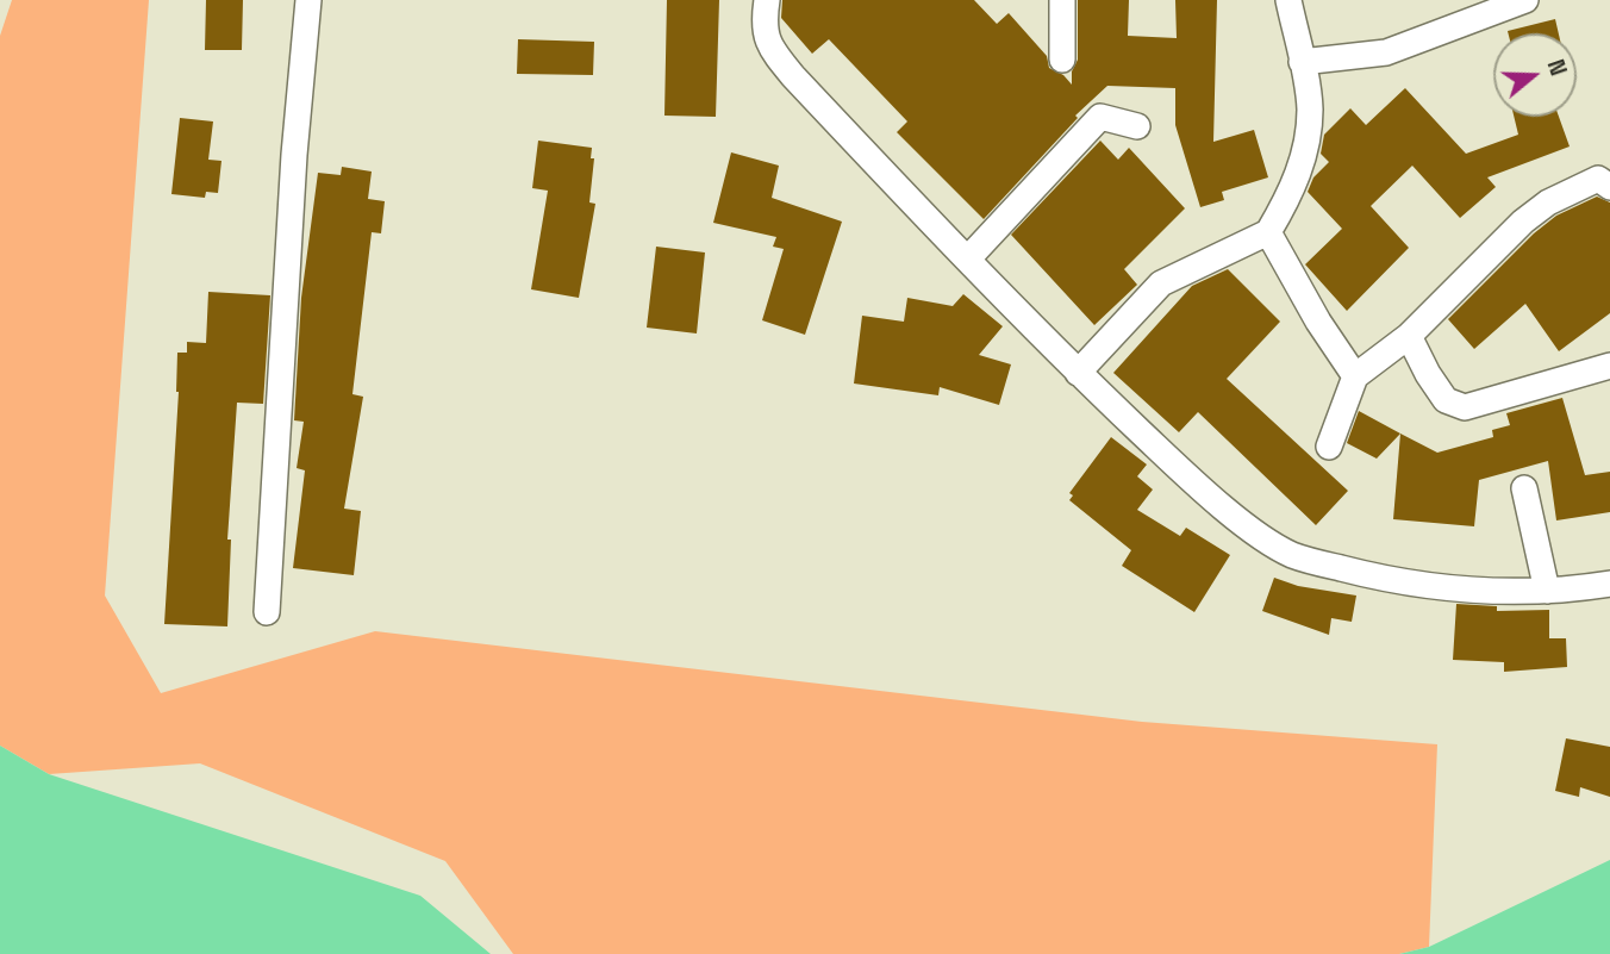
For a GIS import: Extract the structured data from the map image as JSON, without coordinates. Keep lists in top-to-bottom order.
{
  "north": "right"
}
